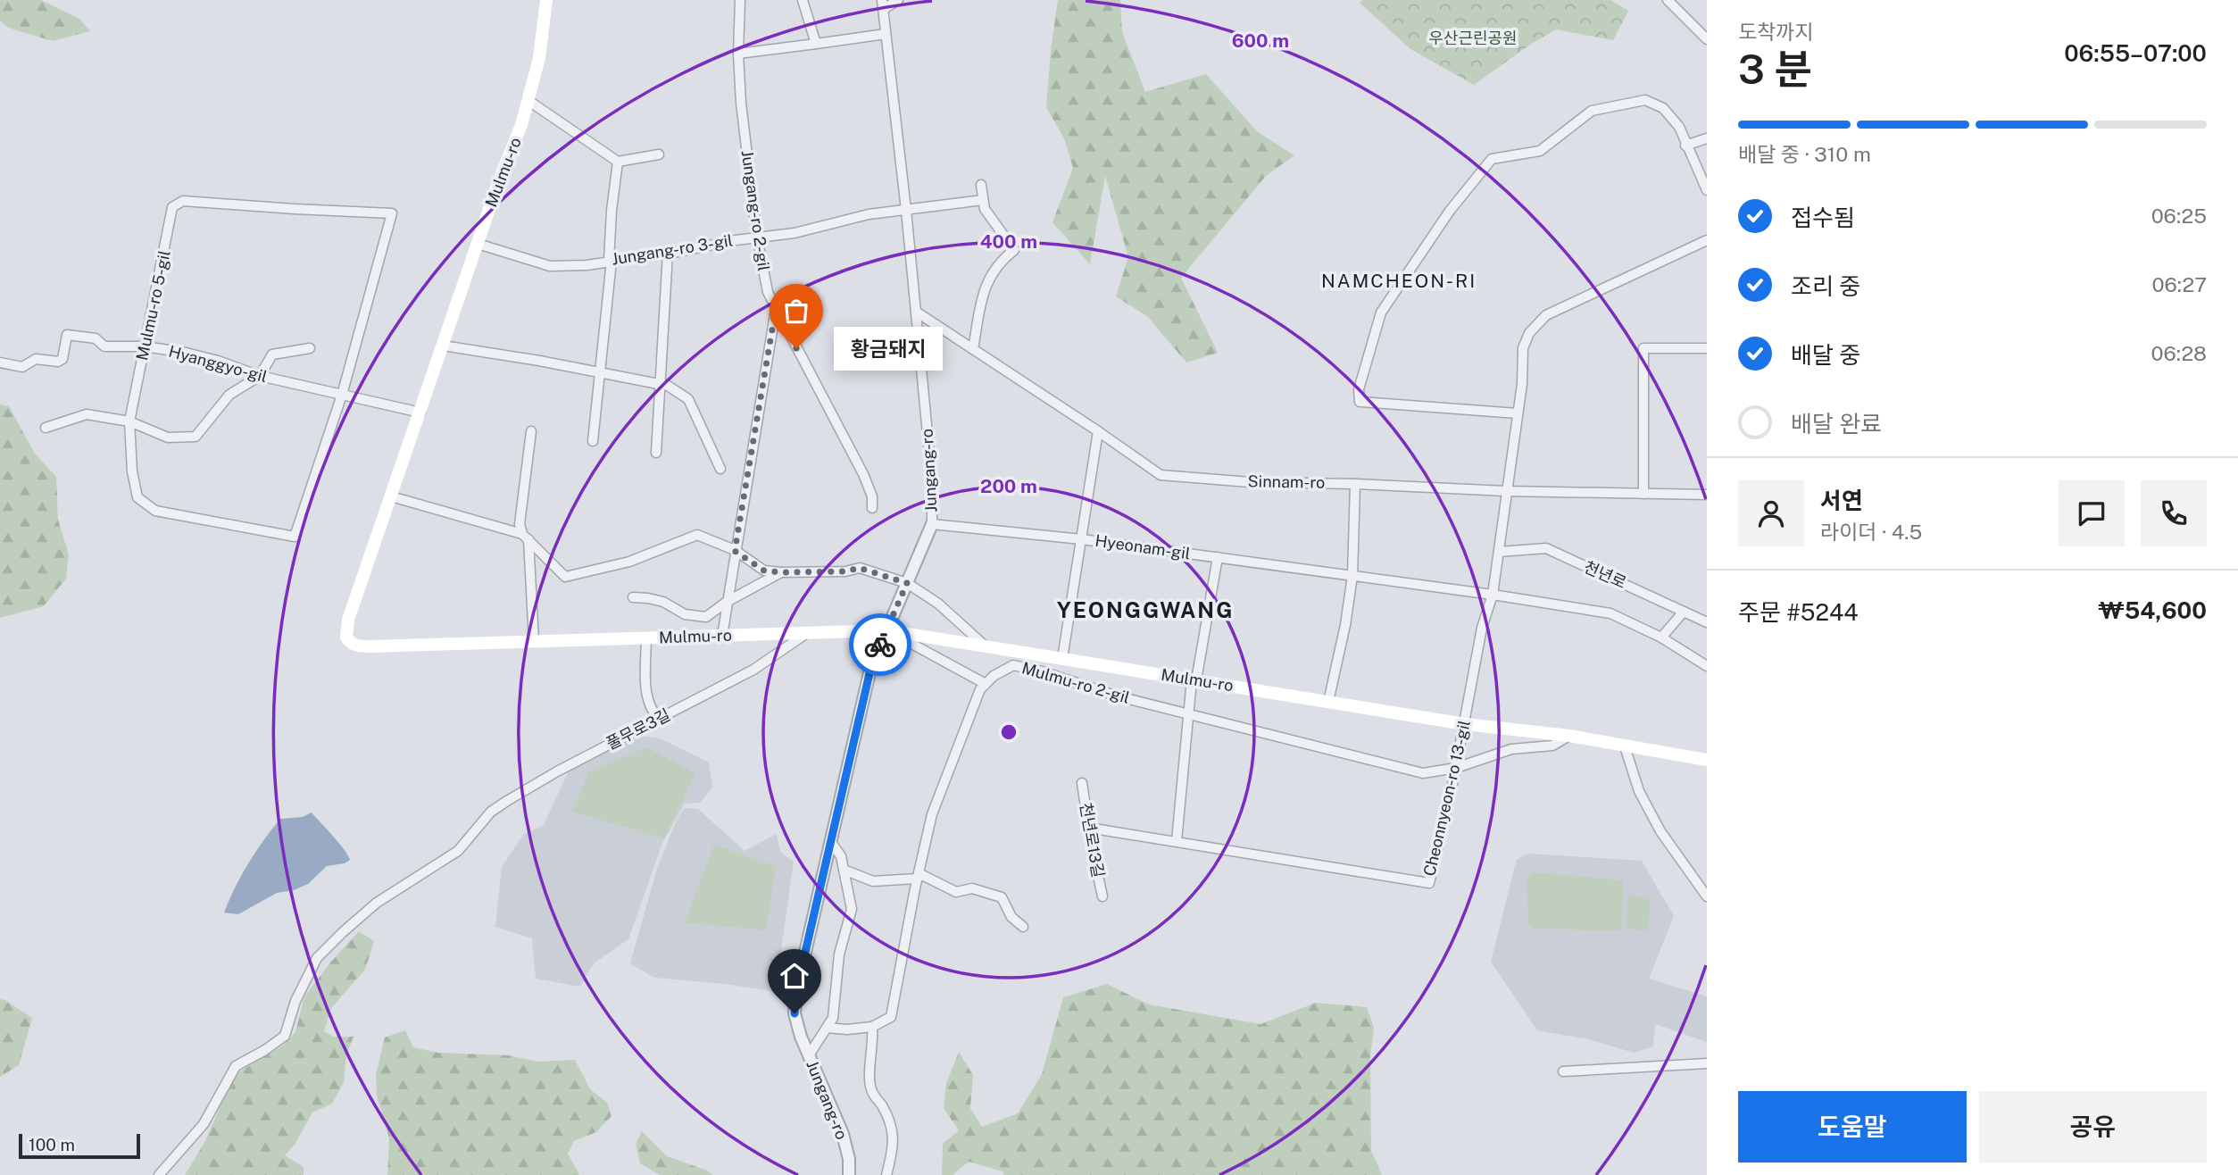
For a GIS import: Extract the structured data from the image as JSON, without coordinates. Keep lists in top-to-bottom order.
{
  "streets": {
    "main road": ["Mulmu-ro"],
    "street": [
      "Jungang-ro 2-gil",
      "Jungang-ro 3-gil",
      "Mulmu-ro 5-gil",
      "Hyanggyo-gil",
      "Jungang-ro",
      "Sinnam-ro",
      "Hyeonam-gil",
      "천년로",
      "Mulmu-ro 2-gil",
      "풀무로3길",
      "Cheonnyeon-ro 13-gil",
      "천년로13길"
    ]
  },
  "crossings": [
    ["Mulmu-ro", "Jungang-ro 3-gil"],
    ["Mulmu-ro", "Hyanggyo-gil"],
    ["Mulmu-ro", "Jungang-ro"],
    ["Mulmu-ro", "Mulmu-ro 2-gil"],
    ["Mulmu-ro", "풀무로3길"],
    ["Mulmu-ro", "Cheonnyeon-ro 13-gil"],
    ["Jungang-ro 2-gil", "Jungang-ro 3-gil"],
    ["Jungang-ro 3-gil", "Jungang-ro"],
    ["Mulmu-ro 5-gil", "Hyanggyo-gil"],
    ["Jungang-ro", "Sinnam-ro"],
    ["Jungang-ro", "Hyeonam-gil"],
    ["Sinnam-ro", "Cheonnyeon-ro 13-gil"],
    ["Hyeonam-gil", "Cheonnyeon-ro 13-gil"],
    ["천년로", "Cheonnyeon-ro 13-gil"],
    ["Mulmu-ro 2-gil", "Cheonnyeon-ro 13-gil"],
    ["Cheonnyeon-ro 13-gil", "천년로13길"]
  ],
  "districts": ["NAMCHEON-RI", "YEONGGWANG"],
  "parks": ["우산근린공원"],
  "places": ["황금돼지"],
  "scale_bar": "100 m",
  "page": {
    "heading": ["3 분", "도착까지", "06:55–07:00"],
    "panel": [
      "서연",
      "라이더 · 4.5",
      "주문 #5244",
      "₩54,600"
    ],
    "bar": "배달 중 · 310 m",
    "list": [
      ["접수됨", "06:25"],
      ["조리 중", "06:27"],
      ["배달 중", "06:28"],
      "배달 완료"
    ],
    "bubble": "황금돼지",
    "buttons": ["도움말", "공유"],
    "scale": "100 m"
  },
  "rings": ["600 m", "400 m", "200 m"]
}
